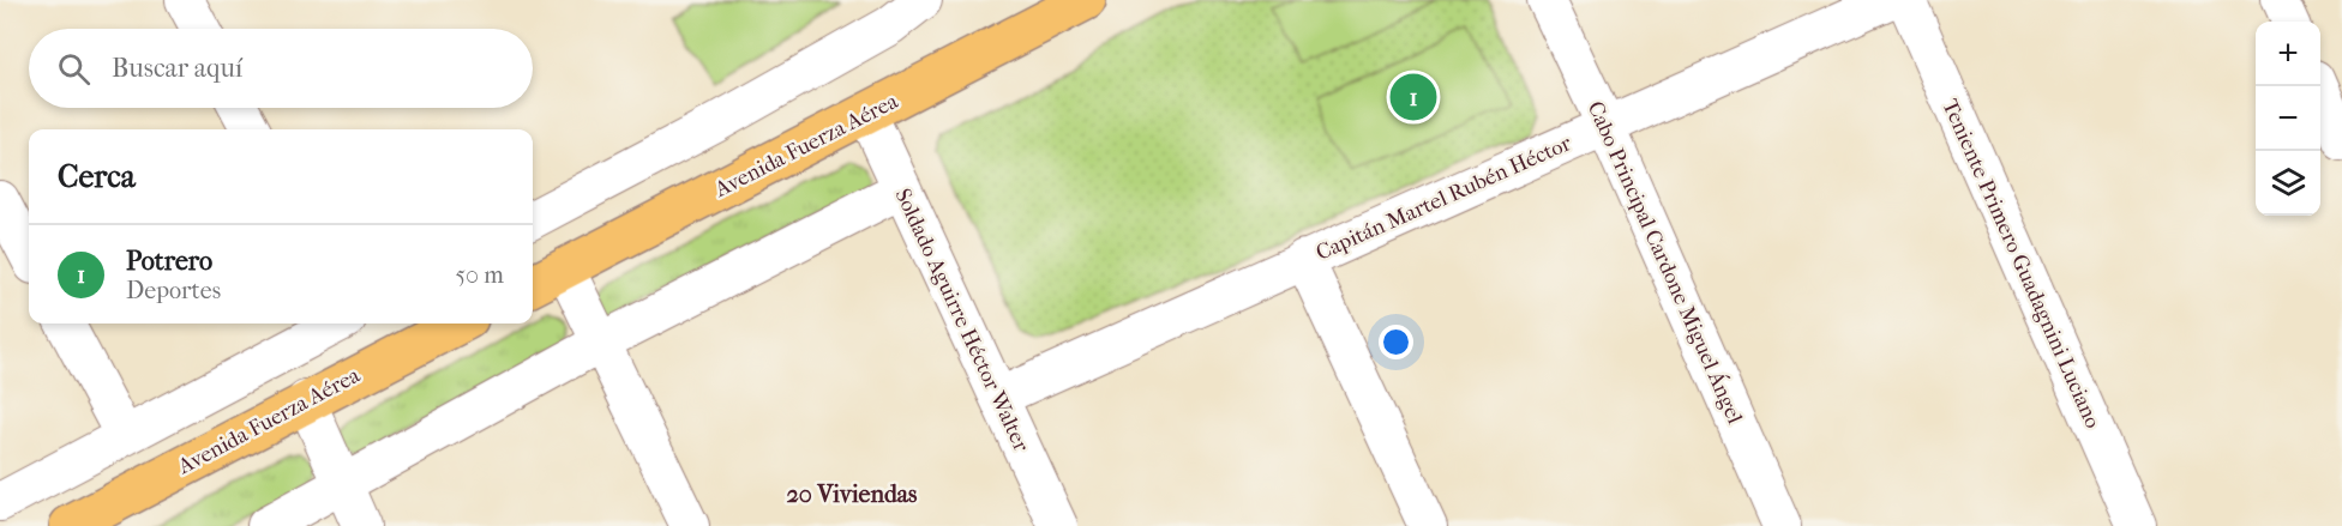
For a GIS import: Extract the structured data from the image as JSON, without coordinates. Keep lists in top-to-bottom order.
{
  "streets": {
    "main road": ["Avenida Fuerza Aérea"],
    "street": [
      "Capitán Martel Rubén Héctor",
      "Cabo Principal Cardone Miguel Ángel",
      "Teniente Primero Guadagnini Luciano",
      "Soldado Aguirre Héctor Walter"
    ]
  },
  "crossings": [
    ["Avenida Fuerza Aérea", "Soldado Aguirre Héctor Walter"],
    ["Capitán Martel Rubén Héctor", "Cabo Principal Cardone Miguel Ángel"],
    ["Capitán Martel Rubén Héctor", "Soldado Aguirre Héctor Walter"]
  ],
  "districts": ["20 Viviendas"],
  "page": {
    "map_buttons": ["+", "−"],
    "search": "Buscar aquí",
    "pins": "1",
    "heading": "Cerca",
    "list": [
      {
        "mark": "1",
        "name": "Potrero",
        "note": "Deportes",
        "value": "50 m"
      }
    ]
  }
}
